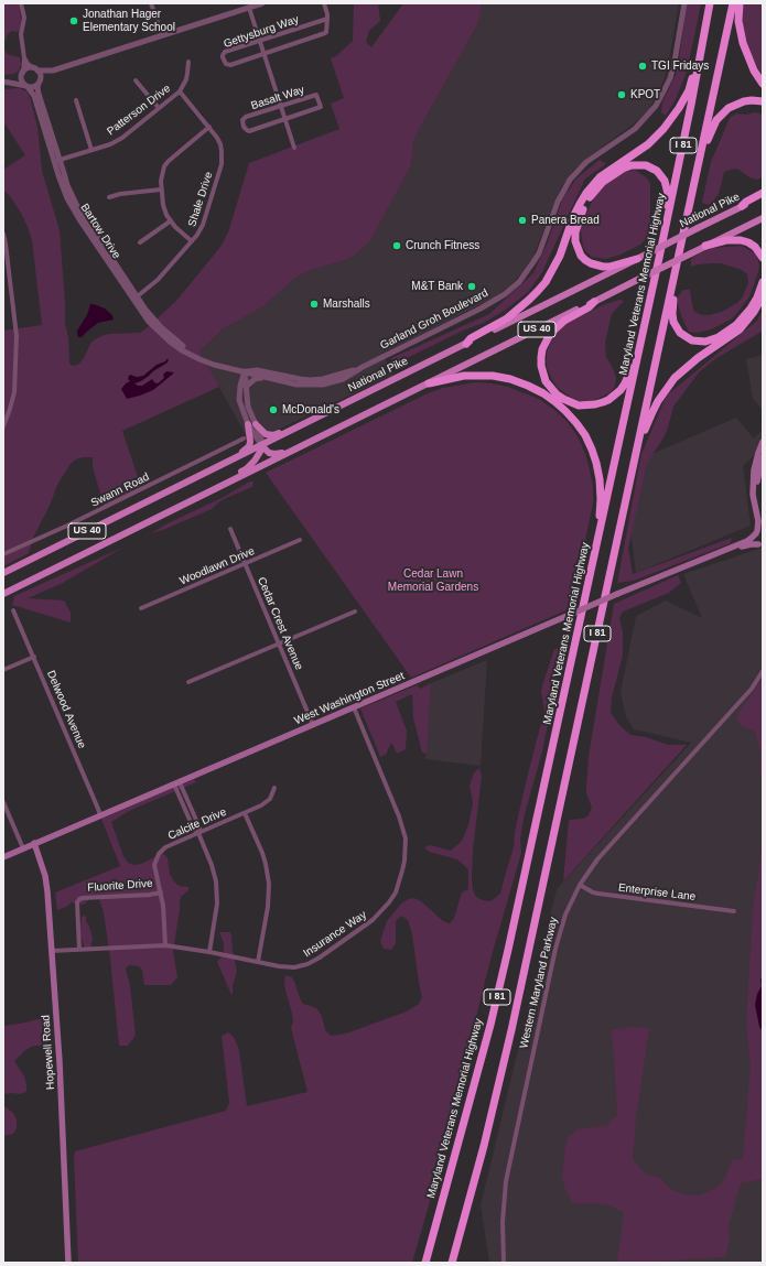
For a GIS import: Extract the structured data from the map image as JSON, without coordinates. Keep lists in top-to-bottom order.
{
  "streets": {
    "highway": ["I 81", "Maryland Veterans Memorial Highway"],
    "main road": [
      "National Pike",
      "US 40",
      "West Washington Street",
      "Hopewell Road"
    ],
    "street": [
      "Gettysburg Way",
      "Basalt Way",
      "Patterson Drive",
      "Shale Drive",
      "Bartow Drive",
      "Garland Groh Boulevard",
      "Swann Road",
      "Woodlawn Drive",
      "Cedar Crest Avenue",
      "Delwood Avenue",
      "Calcite Drive",
      "Fluorite Drive",
      "Enterprise Lane",
      "Insurance Way",
      "Western Maryland Parkway"
    ]
  },
  "crossings": [
    ["Patterson Drive", "Shale Drive"],
    ["Patterson Drive", "Bartow Drive"],
    ["Shale Drive", "Bartow Drive"],
    ["Bartow Drive", "Garland Groh Boulevard"],
    ["Woodlawn Drive", "Cedar Crest Avenue"],
    ["Cedar Crest Avenue", "West Washington Street"],
    ["West Washington Street", "Delwood Avenue"],
    ["West Washington Street", "Insurance Way"],
    ["West Washington Street", "Hopewell Road"],
    ["Calcite Drive", "Fluorite Drive"],
    ["Calcite Drive", "Insurance Way"],
    ["Fluorite Drive", "Insurance Way"],
    ["Enterprise Lane", "Western Maryland Parkway"],
    ["Insurance Way", "Hopewell Road"]
  ],
  "parks": ["Cedar Lawn Memorial Gardens"],
  "places": [
    "Jonathan Hager Elementary School",
    "TGI Fridays",
    "KPOT",
    "Panera Bread",
    "Crunch Fitness",
    "M&T Bank",
    "Marshalls",
    "McDonald's"
  ]
}
